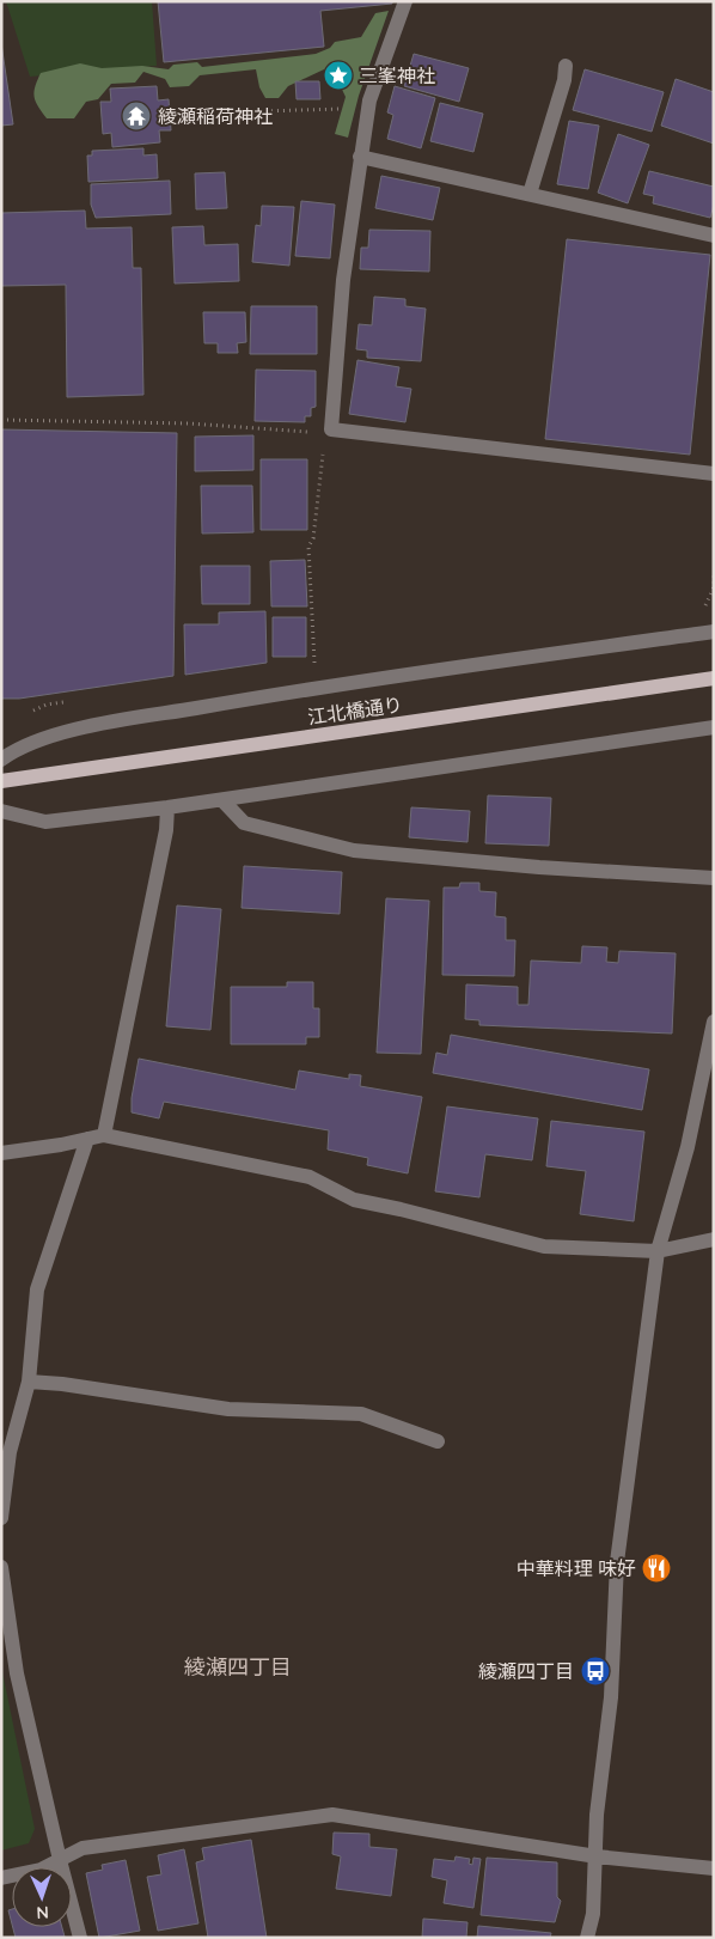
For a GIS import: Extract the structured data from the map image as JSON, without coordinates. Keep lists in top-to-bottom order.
{
  "streets": {
    "main road": ["江北橋通り"]
  },
  "districts": ["綾瀬四丁目"],
  "places": {
    "place": ["三峯神社"],
    "temple": ["綾瀬稲荷神社"],
    "restaurant": ["中華料理 味好"],
    "bus stop": ["綾瀬四丁目"]
  },
  "north": "bottom"
}
